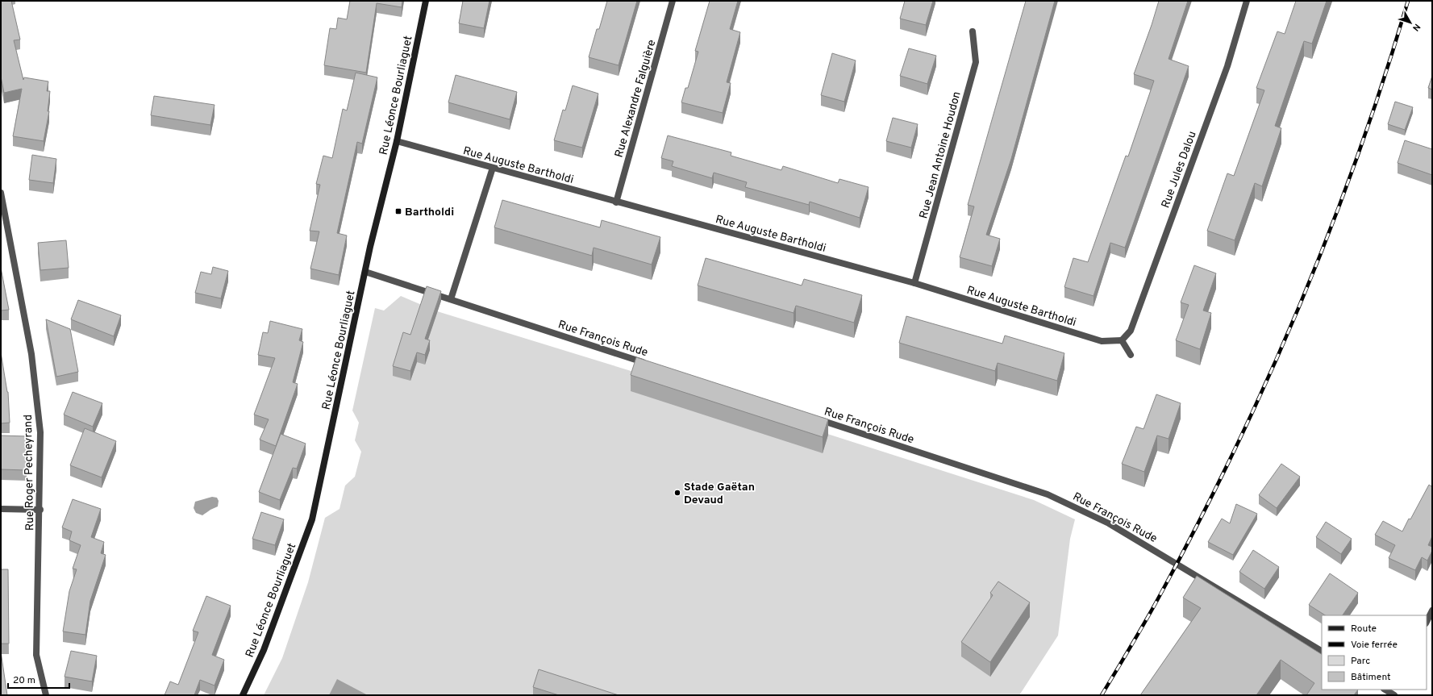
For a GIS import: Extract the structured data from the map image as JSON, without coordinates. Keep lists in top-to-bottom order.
{
  "streets": {
    "main road": ["Rue Léonce Bourliaguet"],
    "street": [
      "Rue Alexandre Falguière",
      "Rue Jean Antoine Houdon",
      "Rue Auguste Bartholdi",
      "Rue Jules Dalou",
      "Rue François Rude",
      "Rue Roger Pecheyrand"
    ]
  },
  "crossings": [
    ["Rue Léonce Bourliaguet", "Rue Auguste Bartholdi"],
    ["Rue Léonce Bourliaguet", "Rue François Rude"],
    ["Rue Alexandre Falguière", "Rue Auguste Bartholdi"],
    ["Rue Jean Antoine Houdon", "Rue Auguste Bartholdi"],
    ["Rue Auguste Bartholdi", "Rue Jules Dalou"]
  ],
  "places": {
    "transit": ["Bartholdi"],
    "other": ["Stade Gaëtan Devaud"]
  },
  "legend": [
    "Route",
    "Voie ferrée",
    "Parc",
    "Bâtiment"
  ],
  "scale_bar": "20 m",
  "north": "bottom right"
}
